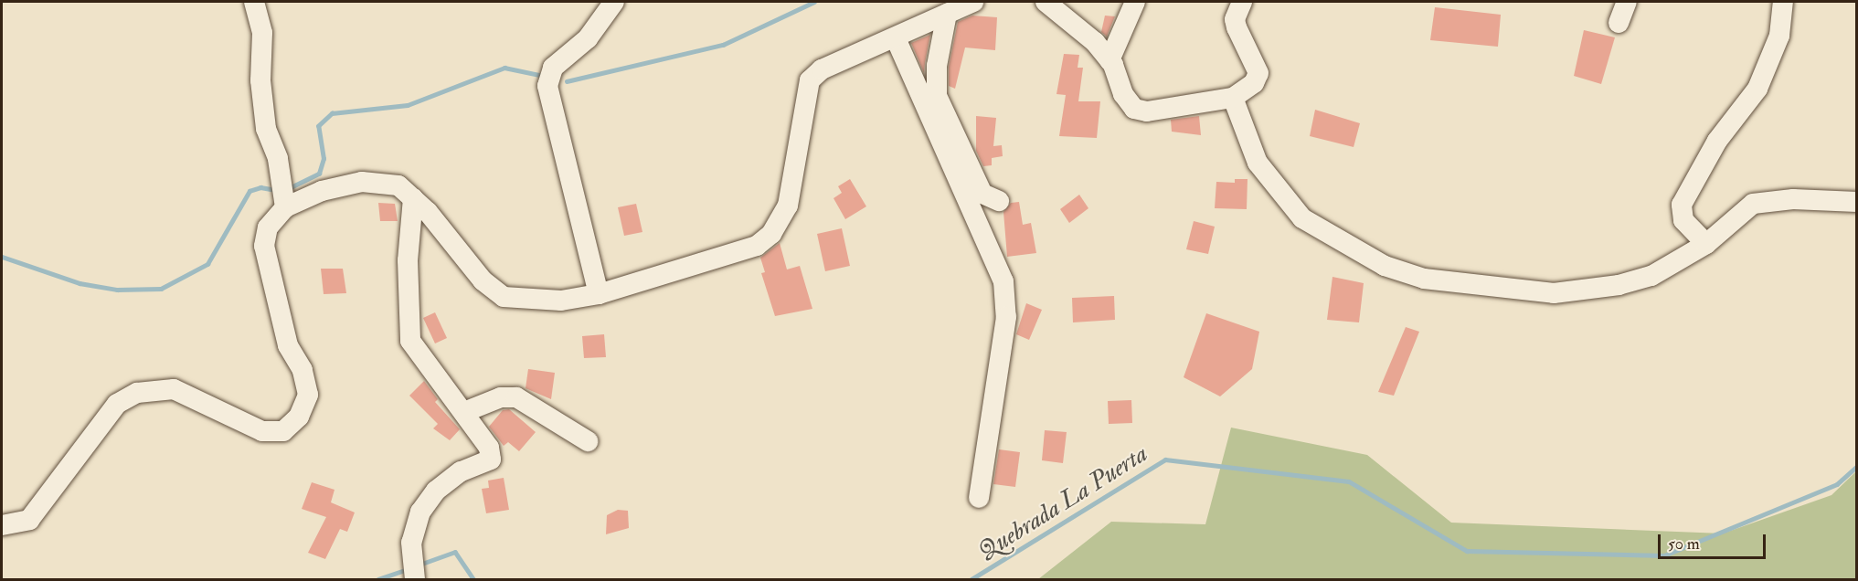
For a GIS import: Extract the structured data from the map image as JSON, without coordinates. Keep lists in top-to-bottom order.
{
  "water": ["Quebrada La Puerta"],
  "scale_bar": "50 m"
}
